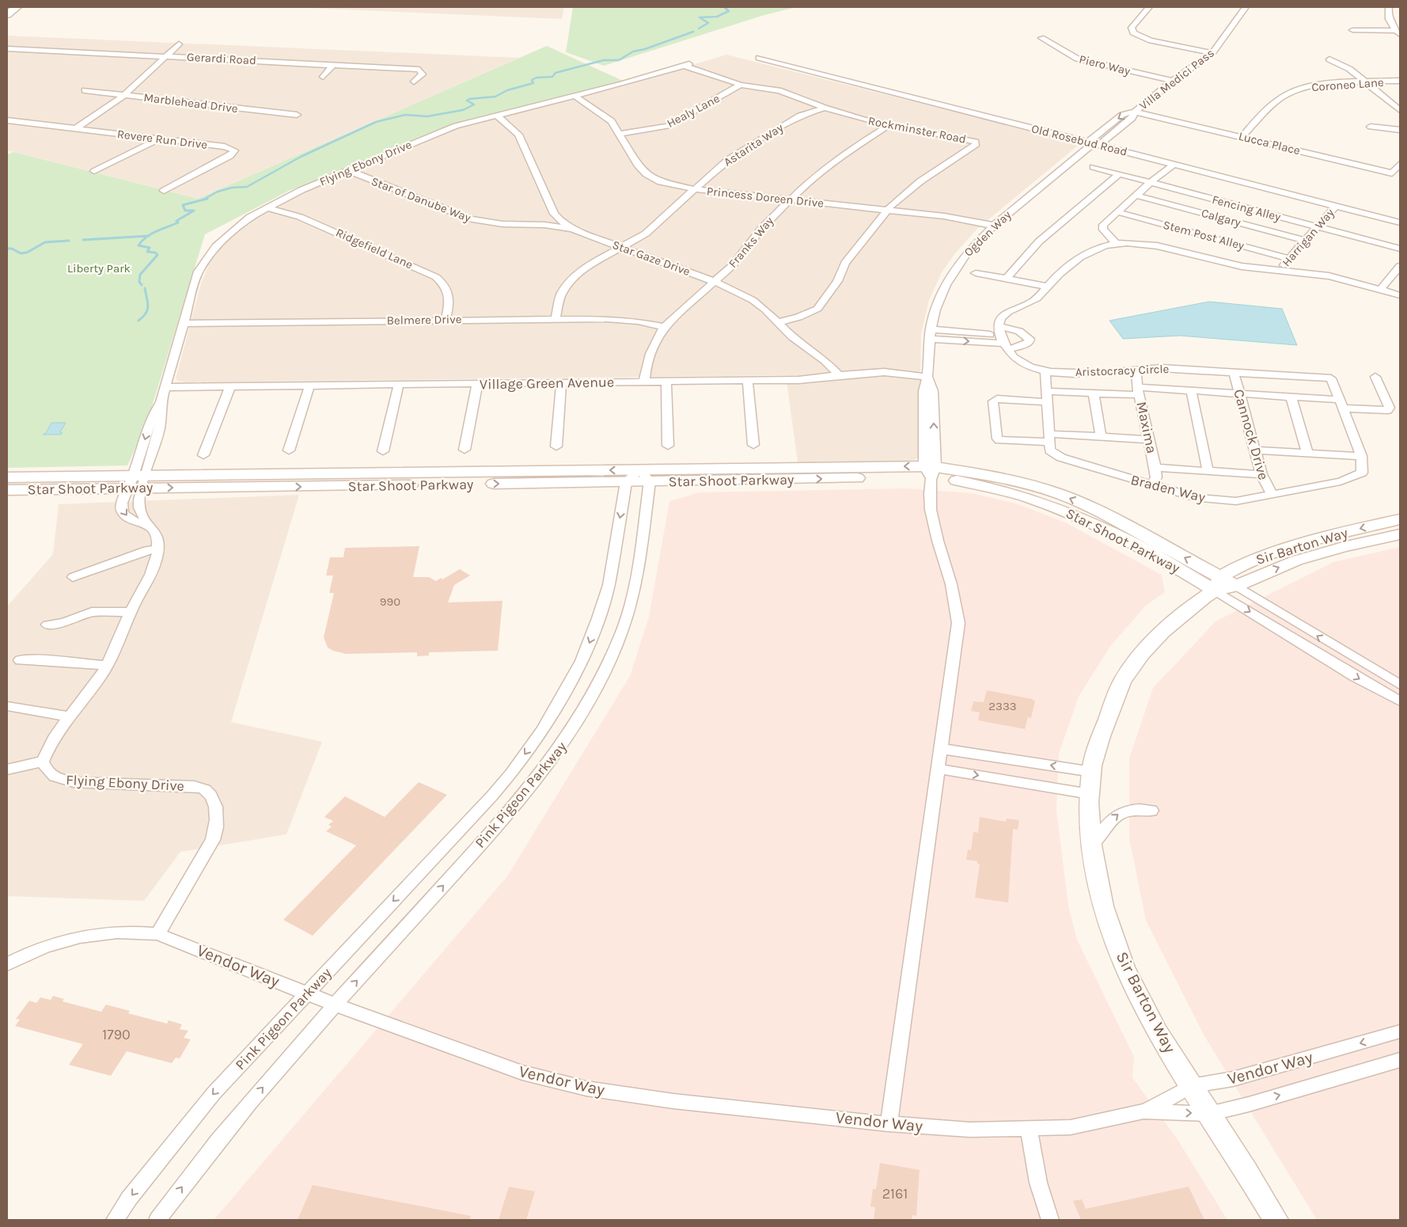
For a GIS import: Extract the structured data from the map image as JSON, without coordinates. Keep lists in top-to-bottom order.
{
  "streets": {
    "street": [
      "Gerardi Road",
      "Piero Way",
      "Villa Medici Pass",
      "Coroneo Lane",
      "Marblehead Drive",
      "Healy Lane",
      "Rockminster Road",
      "Revere Run Drive",
      "Old Rosebud Road",
      "Lucca Place",
      "Astarita Way",
      "Flying Ebony Drive",
      "Princess Doreen Drive",
      "Star of Danube Way",
      "Fencing Alley",
      "Calgary",
      "Ogden Way",
      "Stem Post Alley",
      "Harrigan Way",
      "Franks Way",
      "Ridgefield Lane",
      "Star Gaze Drive",
      "Belmere Drive",
      "Aristocracy Circle",
      "Village Green Avenue",
      "Maxima",
      "Cannock Drive",
      "Star Shoot Parkway",
      "Braden Way",
      "Sir Barton Way",
      "Pink Pigeon Parkway",
      "Vendor Way"
    ]
  },
  "crossings": [
    ["Piero Way", "Villa Medici Pass"],
    ["Villa Medici Pass", "Old Rosebud Road"],
    ["Villa Medici Pass", "Lucca Place"],
    ["Villa Medici Pass", "Ogden Way"],
    ["Coroneo Lane", "Lucca Place"],
    ["Healy Lane", "Rockminster Road"],
    ["Healy Lane", "Princess Doreen Drive"],
    ["Rockminster Road", "Astarita Way"],
    ["Rockminster Road", "Flying Ebony Drive"],
    ["Rockminster Road", "Princess Doreen Drive"],
    ["Rockminster Road", "Franks Way"],
    ["Rockminster Road", "Star Gaze Drive"],
    ["Old Rosebud Road", "Ogden Way"],
    ["Old Rosebud Road", "Harrigan Way"],
    ["Astarita Way", "Princess Doreen Drive"],
    ["Astarita Way", "Star Gaze Drive"],
    ["Astarita Way", "Belmere Drive"],
    ["Flying Ebony Drive", "Princess Doreen Drive"],
    ["Flying Ebony Drive", "Star of Danube Way"],
    ["Flying Ebony Drive", "Ridgefield Lane"],
    ["Flying Ebony Drive", "Star Gaze Drive"],
    ["Flying Ebony Drive", "Belmere Drive"],
    ["Flying Ebony Drive", "Village Green Avenue"],
    ["Flying Ebony Drive", "Star Shoot Parkway"],
    ["Flying Ebony Drive", "Vendor Way"],
    ["Princess Doreen Drive", "Ogden Way"],
    ["Princess Doreen Drive", "Franks Way"],
    ["Star of Danube Way", "Star Gaze Drive"],
    ["Fencing Alley", "Harrigan Way"],
    ["Calgary", "Harrigan Way"],
    ["Ogden Way", "Village Green Avenue"],
    ["Ogden Way", "Star Shoot Parkway"],
    ["Ogden Way", "Vendor Way"],
    ["Stem Post Alley", "Harrigan Way"],
    ["Franks Way", "Star Gaze Drive"],
    ["Franks Way", "Belmere Drive"],
    ["Franks Way", "Village Green Avenue"],
    ["Ridgefield Lane", "Belmere Drive"],
    ["Star Gaze Drive", "Village Green Avenue"],
    ["Aristocracy Circle", "Maxima"],
    ["Aristocracy Circle", "Cannock Drive"],
    ["Aristocracy Circle", "Braden Way"],
    ["Maxima", "Braden Way"],
    ["Cannock Drive", "Braden Way"],
    ["Star Shoot Parkway", "Sir Barton Way"],
    ["Star Shoot Parkway", "Pink Pigeon Parkway"],
    ["Sir Barton Way", "Vendor Way"],
    ["Pink Pigeon Parkway", "Vendor Way"]
  ],
  "parks": ["Liberty Park"],
  "house_numbers": [
    "990",
    "2333",
    "1790",
    "2161"
  ]
}
